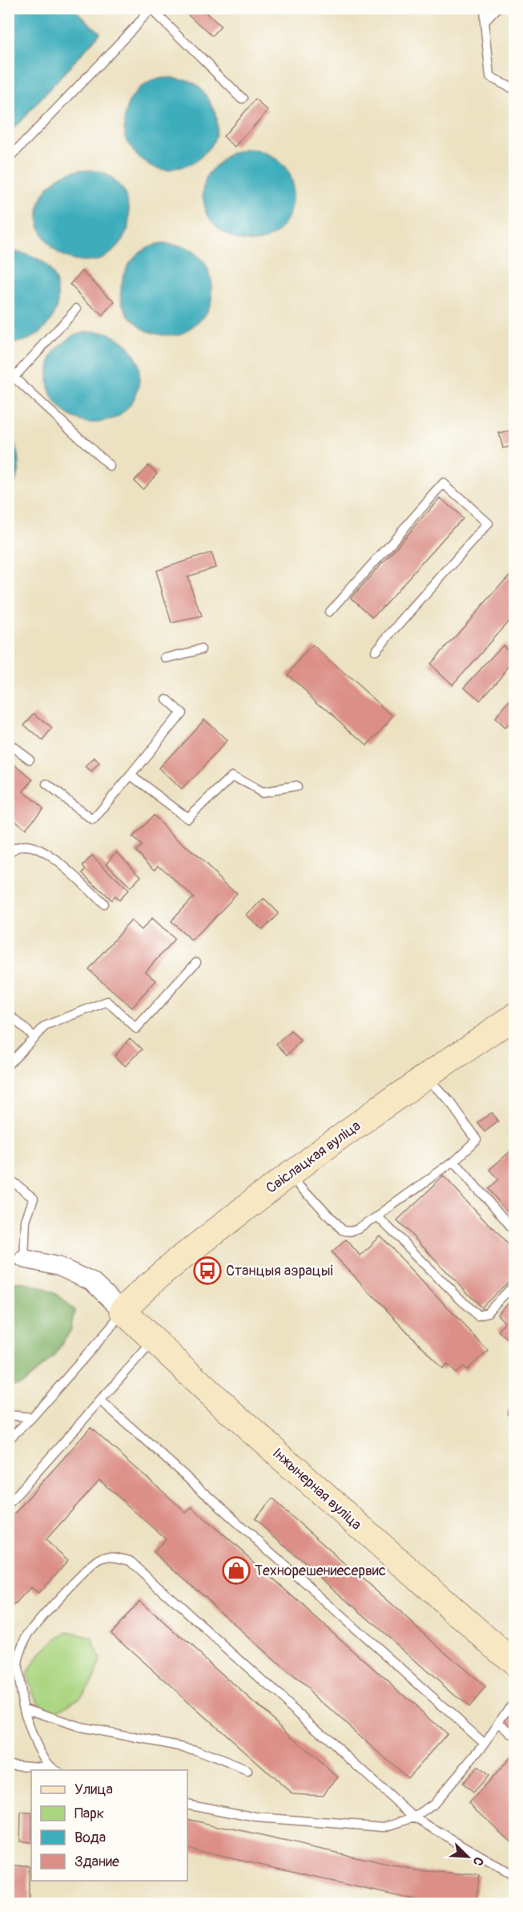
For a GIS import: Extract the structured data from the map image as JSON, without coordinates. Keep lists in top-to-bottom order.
{
  "streets": {
    "street": ["Свіслацкая вуліца", "Інжынерная вуліца"]
  },
  "crossings": [
    ["Свіслацкая вуліца", "Інжынерная вуліца"]
  ],
  "places": {
    "bus stop": ["Станцыя аэрацыі"],
    "shop": ["Технорешениесервис"]
  },
  "legend": [
    "Улица",
    "Парк",
    "Вода",
    "Здание"
  ],
  "north": "bottom right"
}
